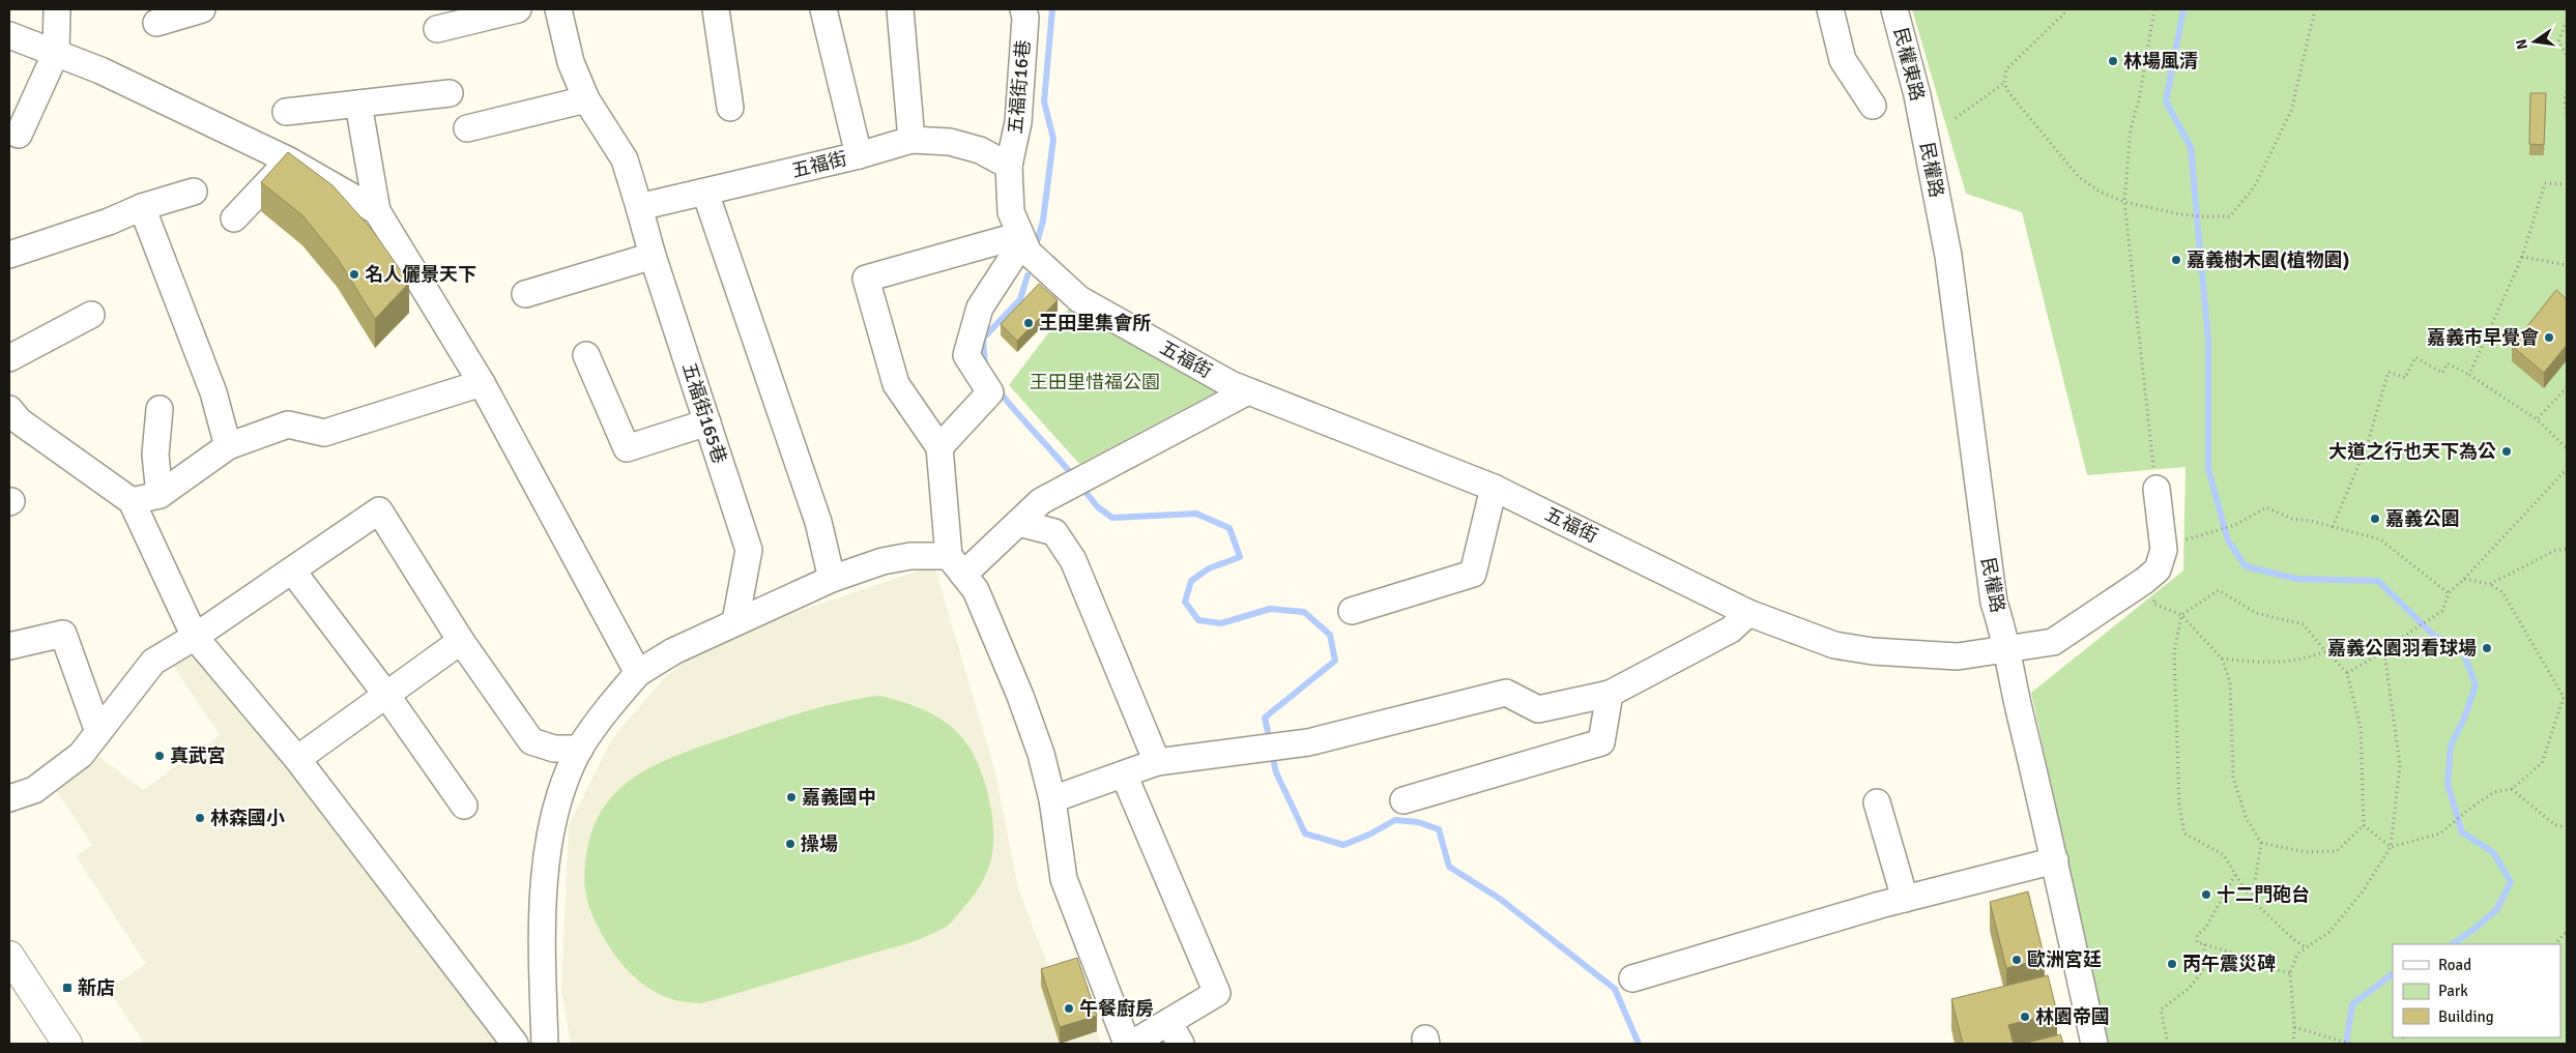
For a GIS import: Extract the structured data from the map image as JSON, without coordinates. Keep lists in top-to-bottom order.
{
  "streets": {
    "street": [
      "民權東路",
      "五福街16巷",
      "五福街",
      "民權路",
      "五福街165巷"
    ]
  },
  "crossings": [
    ["民權東路", "民權路"],
    ["五福街16巷", "五福街"],
    ["五福街", "民權路"],
    ["五福街", "五福街165巷"]
  ],
  "parks": ["王田里惜福公園"],
  "places": {
    "other": [
      "林場風清",
      "嘉義樹木園(植物園)",
      "名人儷景天下",
      "王田里集會所",
      "嘉義市早覺會",
      "大道之行也天下為公",
      "嘉義公園",
      "嘉義公園羽看球場",
      "真武宮",
      "嘉義國中",
      "林森國小",
      "操場",
      "十二門砲台",
      "歐洲宮廷",
      "丙午震災碑",
      "午餐廚房",
      "林園帝國"
    ],
    "transit": ["新店"]
  },
  "legend": ["Road", "Park", "Building"],
  "north": "left"
}
